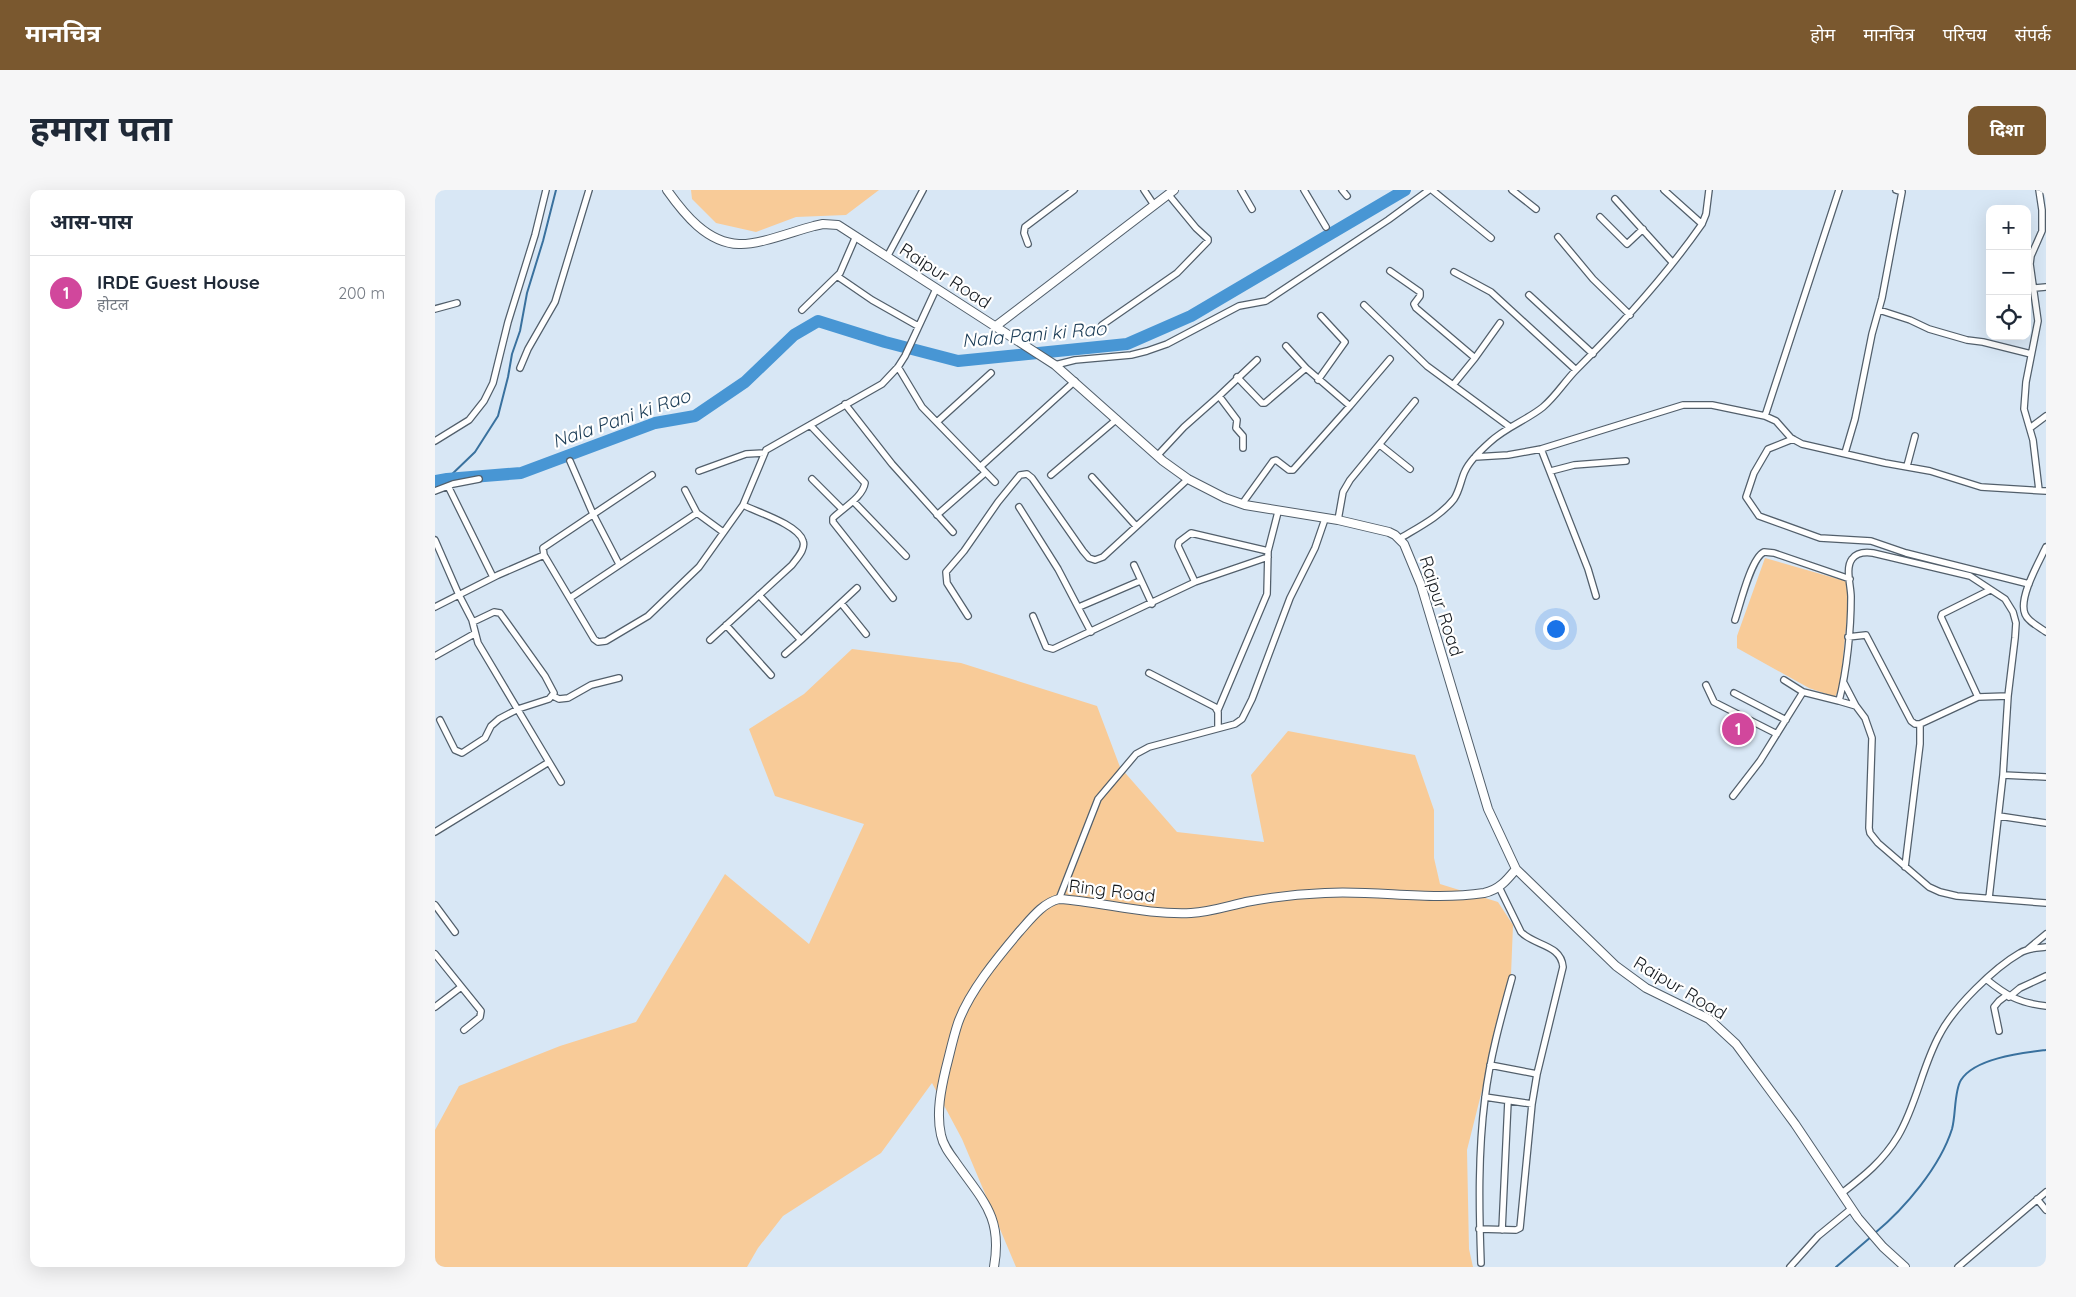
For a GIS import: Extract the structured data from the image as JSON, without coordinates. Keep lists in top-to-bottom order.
{
  "streets": {
    "main road": ["Raipur Road", "Ring Road"]
  },
  "water": ["Nala Pani ki Rao"],
  "page": {
    "header": "मानचित्र",
    "nav": [
      "होम",
      "मानचित्र",
      "परिचय",
      "संपर्क"
    ],
    "title": "हमारा पता",
    "buttons": "दिशा",
    "heading": "आस-पास",
    "map_buttons": ["+", "−"],
    "list": [
      {
        "mark": "1",
        "name": "IRDE Guest House",
        "note": "होटल",
        "value": "200 m"
      }
    ],
    "pins": "1"
  }
}
